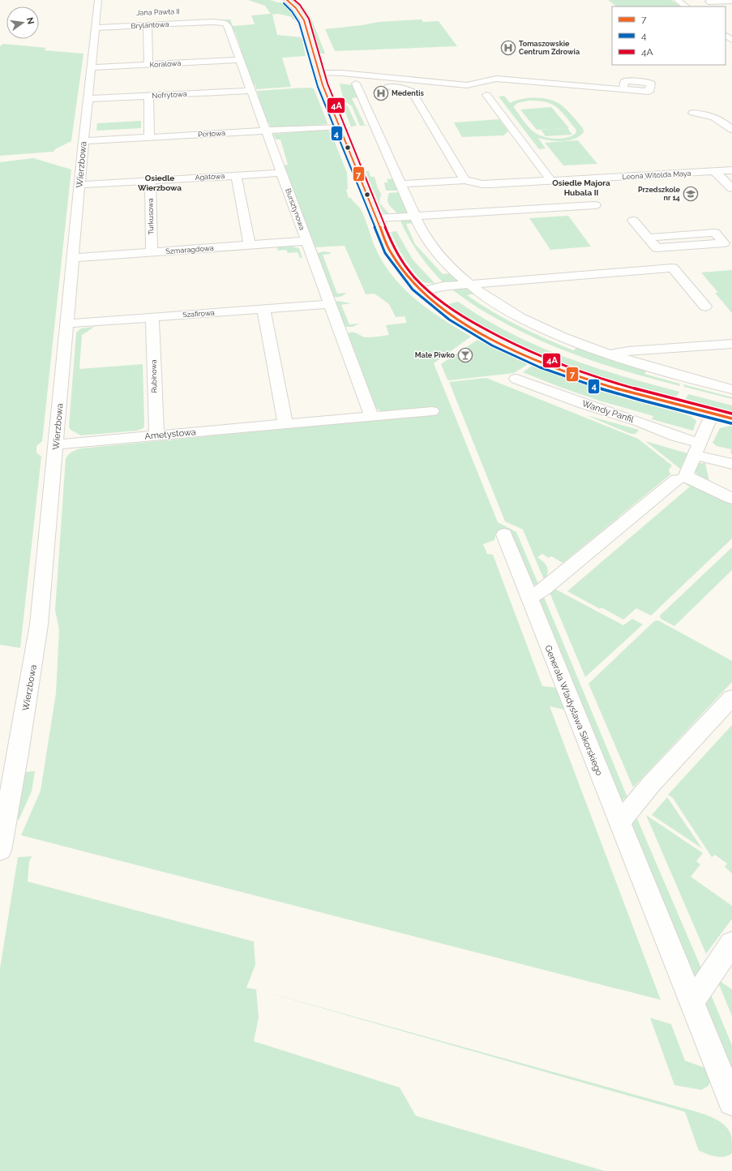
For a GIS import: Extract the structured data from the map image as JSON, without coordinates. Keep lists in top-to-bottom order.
{
  "streets": {
    "street": [
      "Brylantowa",
      "Koralowa",
      "Nefrytowa",
      "Perłowa",
      "Wierzbowa",
      "Leona Witolda Maya",
      "Agatowa",
      "Bursztynowa",
      "Turkusowa",
      "Szmaragdowa",
      "Szafirowa",
      "Rubinowa",
      "Wandy Panfil",
      "Ametystowa",
      "Generała Władysława Sikorskiego"
    ]
  },
  "crossings": [
    ["Brylantowa", "Wierzbowa"],
    ["Brylantowa", "Bursztynowa"],
    ["Koralowa", "Wierzbowa"],
    ["Koralowa", "Bursztynowa"],
    ["Nefrytowa", "Wierzbowa"],
    ["Nefrytowa", "Bursztynowa"],
    ["Perłowa", "Wierzbowa"],
    ["Perłowa", "Bursztynowa"],
    ["Wierzbowa", "Agatowa"],
    ["Wierzbowa", "Szmaragdowa"],
    ["Wierzbowa", "Szafirowa"],
    ["Wierzbowa", "Ametystowa"],
    ["Agatowa", "Bursztynowa"],
    ["Agatowa", "Turkusowa"],
    ["Bursztynowa", "Szmaragdowa"],
    ["Bursztynowa", "Szafirowa"],
    ["Bursztynowa", "Ametystowa"],
    ["Turkusowa", "Szmaragdowa"],
    ["Szafirowa", "Rubinowa"],
    ["Rubinowa", "Ametystowa"]
  ],
  "districts": ["Osiedle Wierzbowa", "Osiedle Majora Hubala II"],
  "places": {
    "hospital": ["Tomaszowskie Centrum Zdrowia", "Medentis"],
    "school or university": ["Przedszkole nr 14"],
    "bar": ["Małe Piwko"]
  },
  "lines": ["transit line 7", "transit line 4A", "transit line 4"],
  "legend": ["7", "4", "4A"],
  "north": "right"
}
